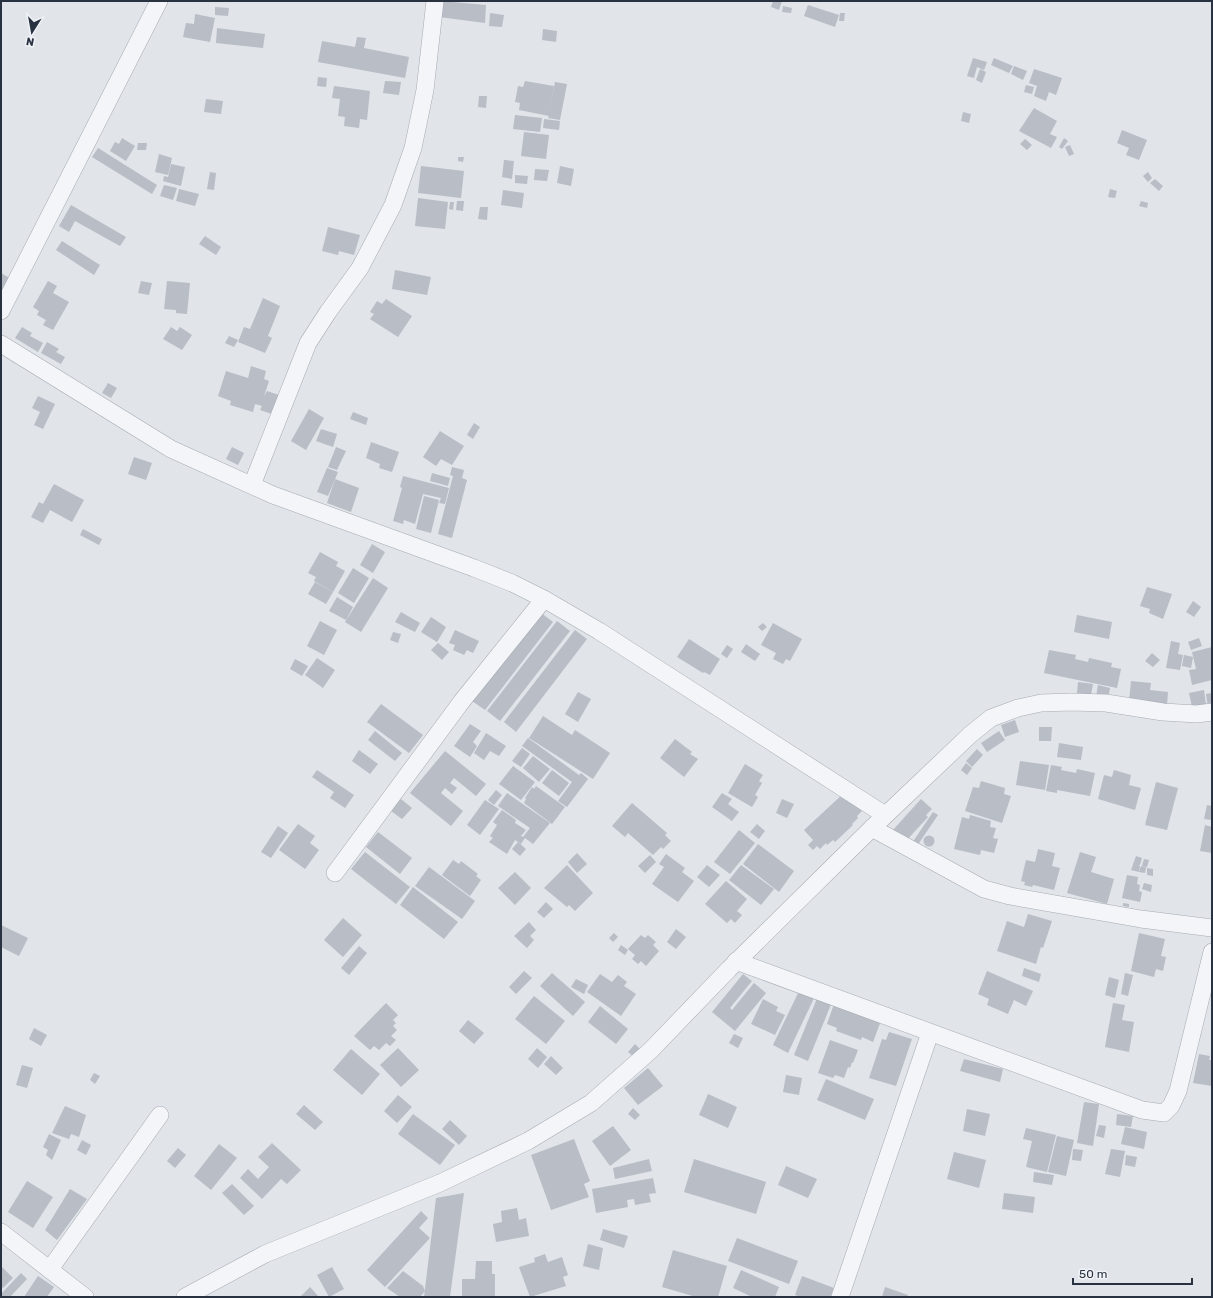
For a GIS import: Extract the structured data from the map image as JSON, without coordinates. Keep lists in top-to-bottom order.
{
  "scale_bar": "50 m",
  "north": "bottom"
}
